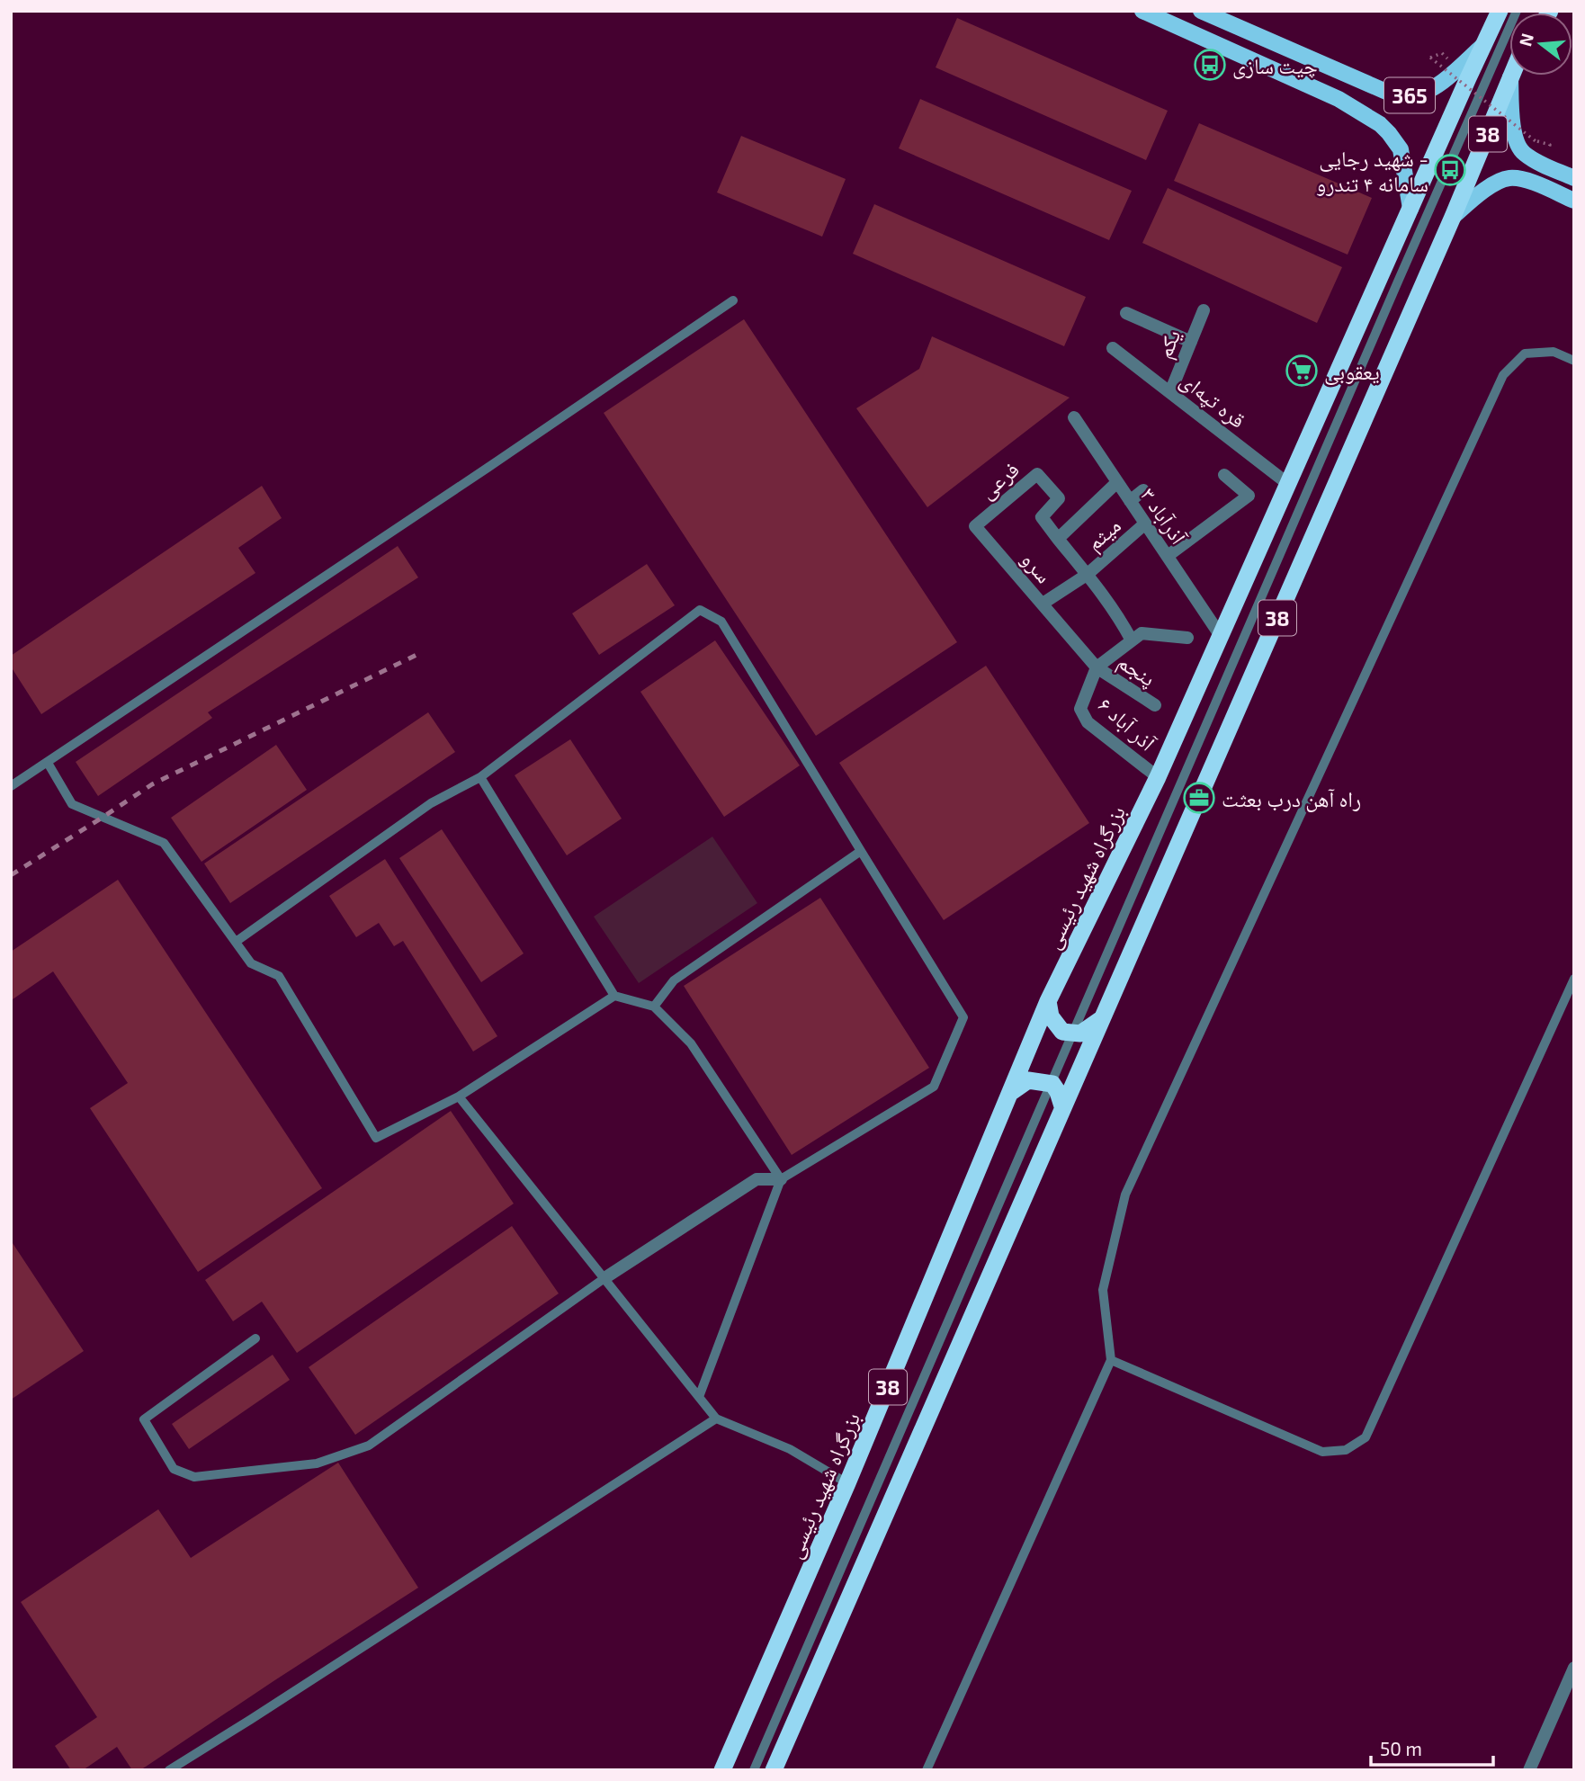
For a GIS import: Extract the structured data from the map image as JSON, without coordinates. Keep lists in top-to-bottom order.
{
  "streets": {
    "highway": ["38", "بزرگراه شهید رئیسی"],
    "main road": ["365"],
    "street": [
      "یکم",
      "قره تپه‌ای",
      "فرعی",
      "۳ آذرآباد",
      "میثم",
      "سرو",
      "پنجم",
      "آذر آباد ۶"
    ]
  },
  "crossings": [
    ["365", "بزرگراه شهید رئیسی"],
    ["یکم", "قره تپه‌ای"],
    ["قره تپه‌ای", "بزرگراه شهید رئیسی"],
    ["فرعی", "سرو"],
    ["۳ آذرآباد", "میثم"],
    ["۳ آذرآباد", "بزرگراه شهید رئیسی"],
    ["میثم", "سرو"],
    ["سرو", "آذر آباد ۶"],
    ["پنجم", "آذر آباد ۶"],
    ["آذر آباد ۶", "بزرگراه شهید رئیسی"]
  ],
  "places": {
    "bus stop": ["چیت سازی", "شهید رجایی - سامانه ۴ تندرو"],
    "supermarket": ["یعقوبی"],
    "office": ["راه آهن درب بعثت"]
  },
  "scale_bar": "50 m",
  "north": "left"
}
